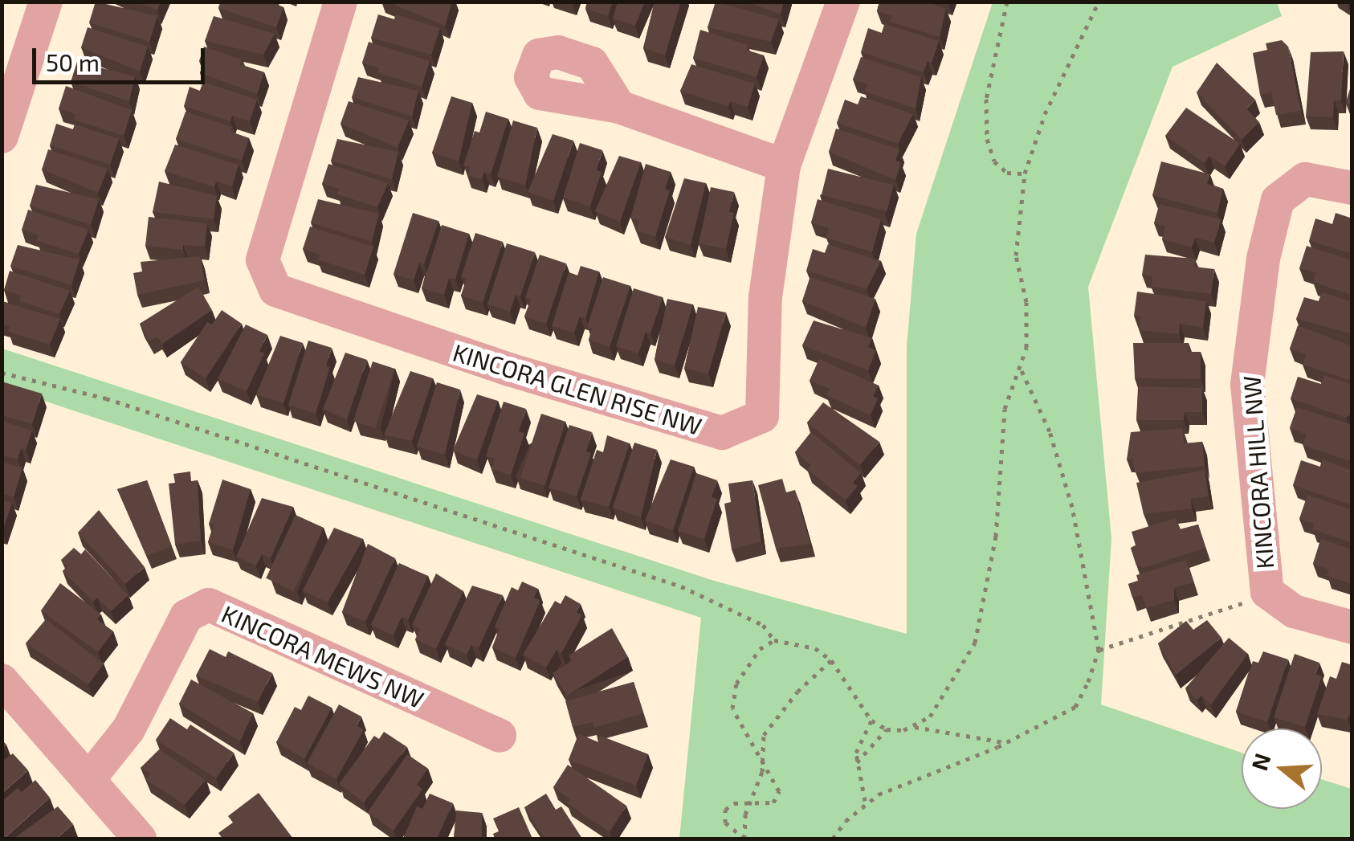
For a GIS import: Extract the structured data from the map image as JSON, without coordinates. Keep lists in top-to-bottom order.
{
  "streets": {
    "street": ["KINCORA GLEN RISE NW", "KINCORA HILL NW", "KINCORA MEWS NW"]
  },
  "scale_bar": "50 m",
  "north": "left"
}
